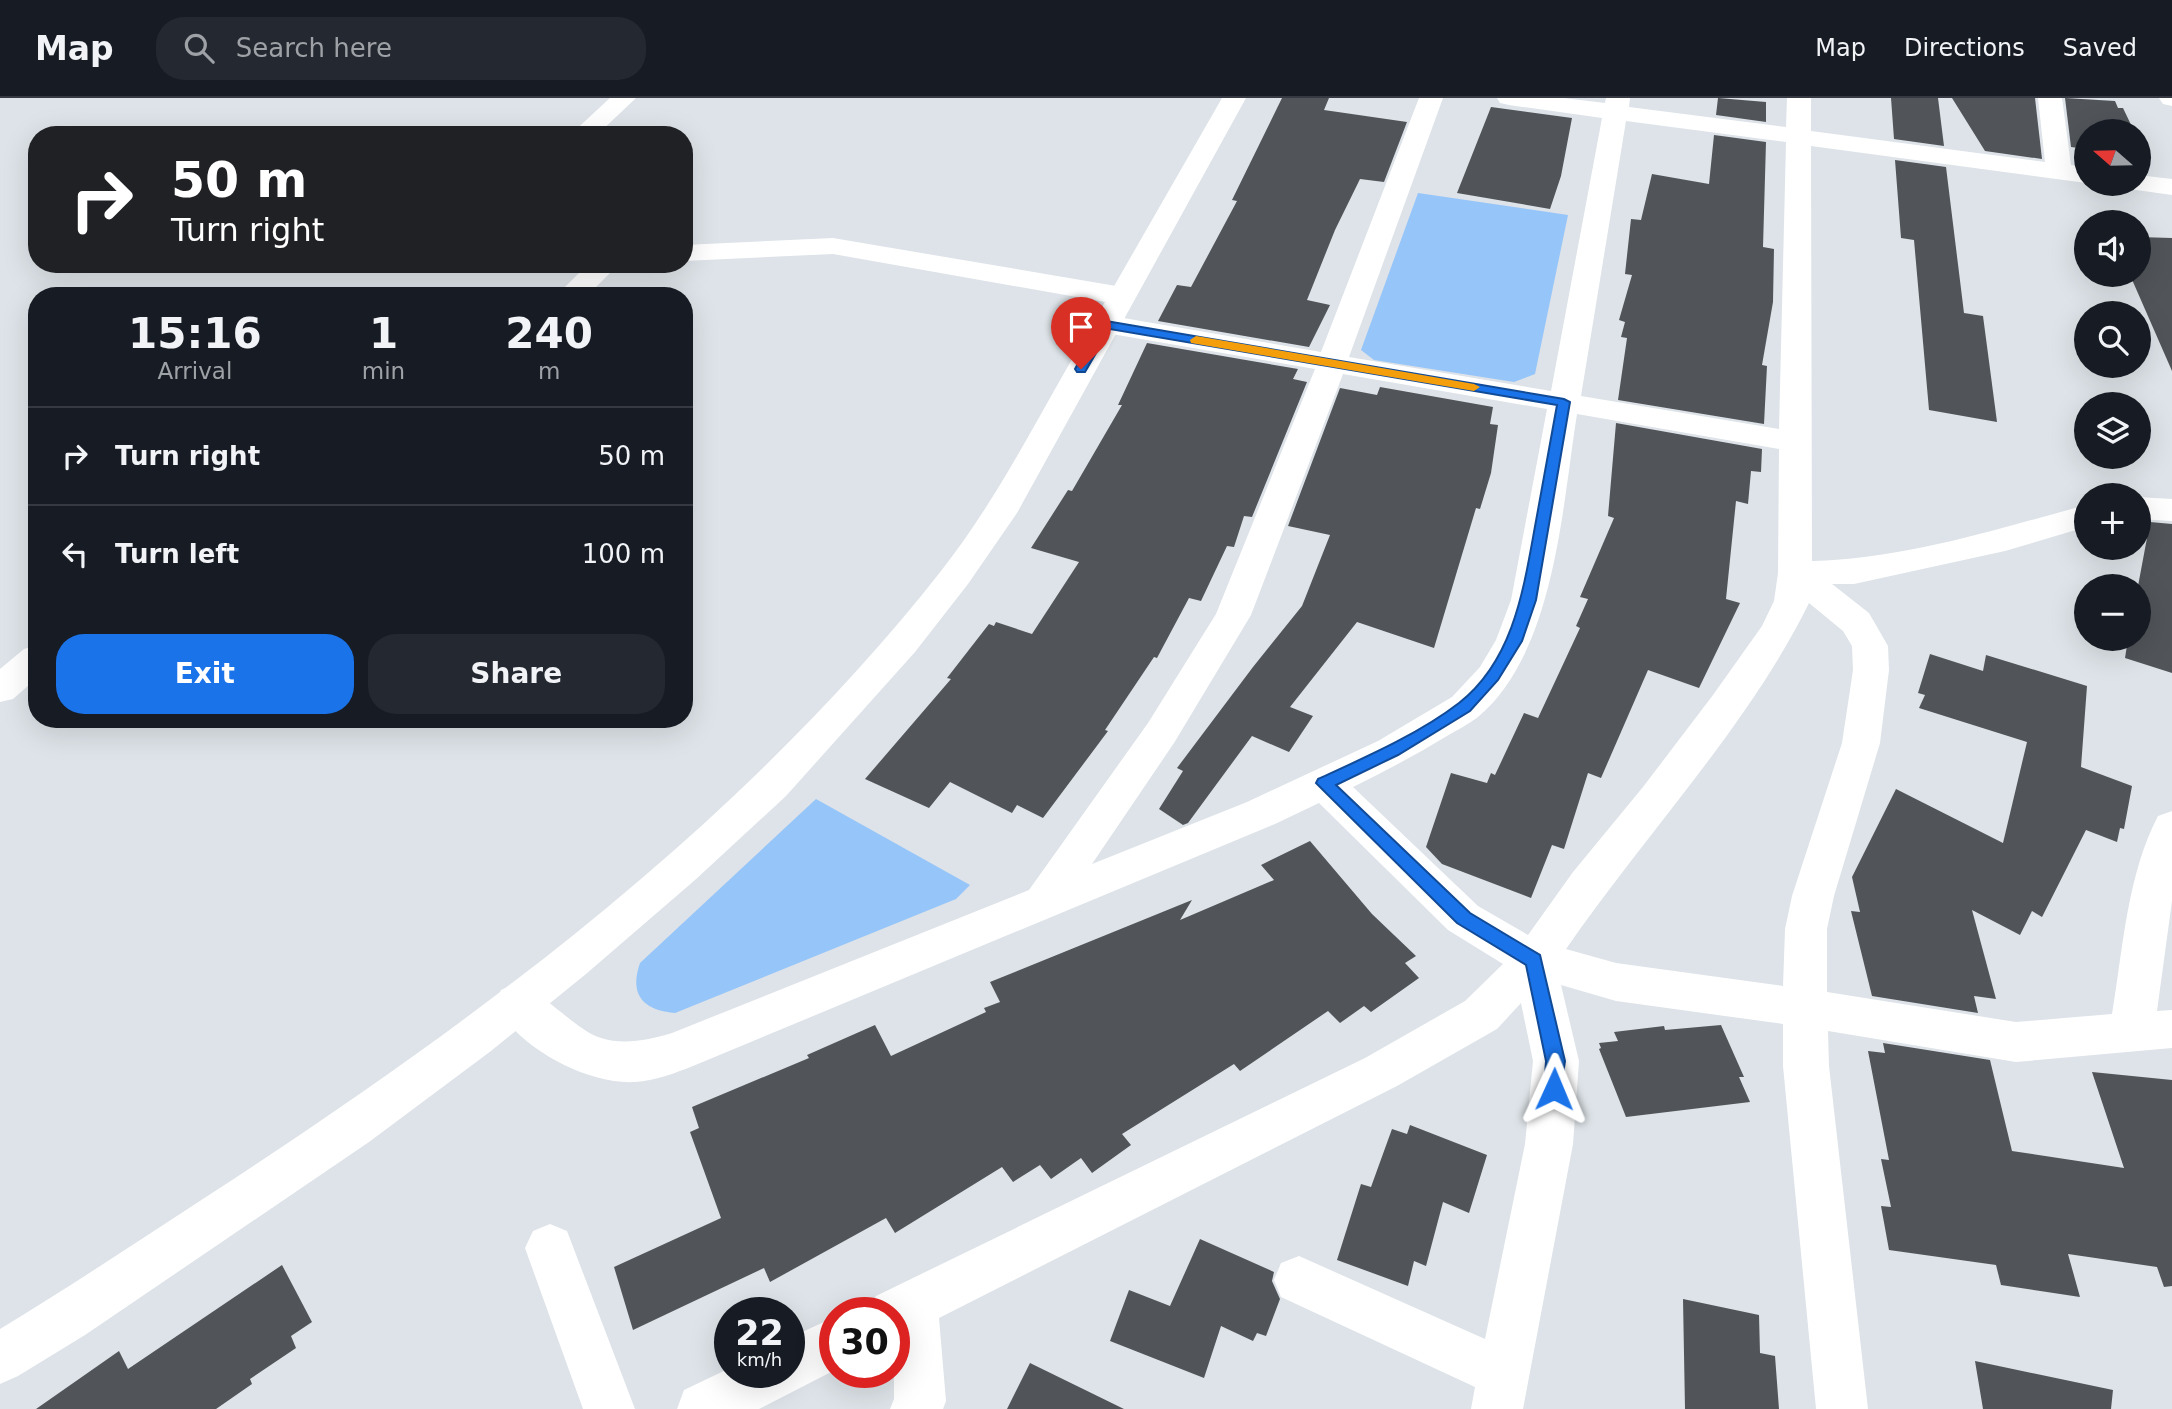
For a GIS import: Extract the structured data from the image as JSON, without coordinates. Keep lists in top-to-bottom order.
{
  "north": "left",
  "page": {
    "header": "Map",
    "search": "Search here",
    "nav": ["Map", "Directions", "Saved"],
    "map_buttons": ["+", "−"],
    "turn": ["50 m", "Turn right"],
    "eta": [
      "15:16",
      "Arrival",
      "1",
      "min",
      "240",
      "m"
    ],
    "list": [
      {
        "name": "Turn right",
        "value": "50 m"
      },
      {
        "name": "Turn left",
        "value": "100 m"
      }
    ],
    "buttons": ["Exit", "Share"],
    "speed": "22 km/h",
    "limit": "30"
  }
}
